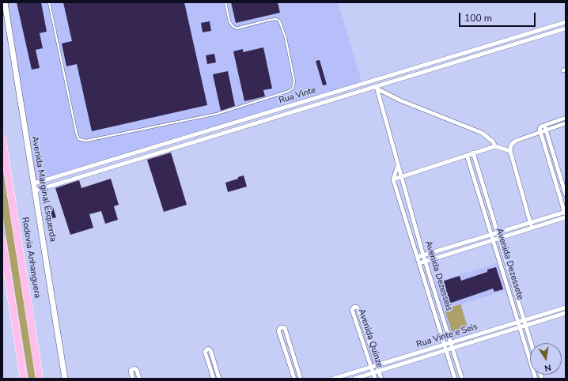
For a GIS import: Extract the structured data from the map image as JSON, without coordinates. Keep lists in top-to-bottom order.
{
  "streets": {
    "highway": ["Rodovia Anhanguera"],
    "main road": ["Avenida Marginal Esquerda"],
    "street": [
      "Rua Vinte",
      "Avenida Dezessete",
      "Avenida Dezesseis",
      "Rua Vinte e Seis",
      "Avenida Quinze"
    ]
  },
  "crossings": [
    ["Rua Vinte", "Avenida Marginal Esquerda"],
    ["Rua Vinte", "Avenida Dezesseis"],
    ["Avenida Dezessete", "Rua Vinte e Seis"],
    ["Avenida Dezesseis", "Rua Vinte e Seis"],
    ["Rua Vinte e Seis", "Avenida Quinze"]
  ],
  "scale_bar": "100 m",
  "north": "bottom"
}
